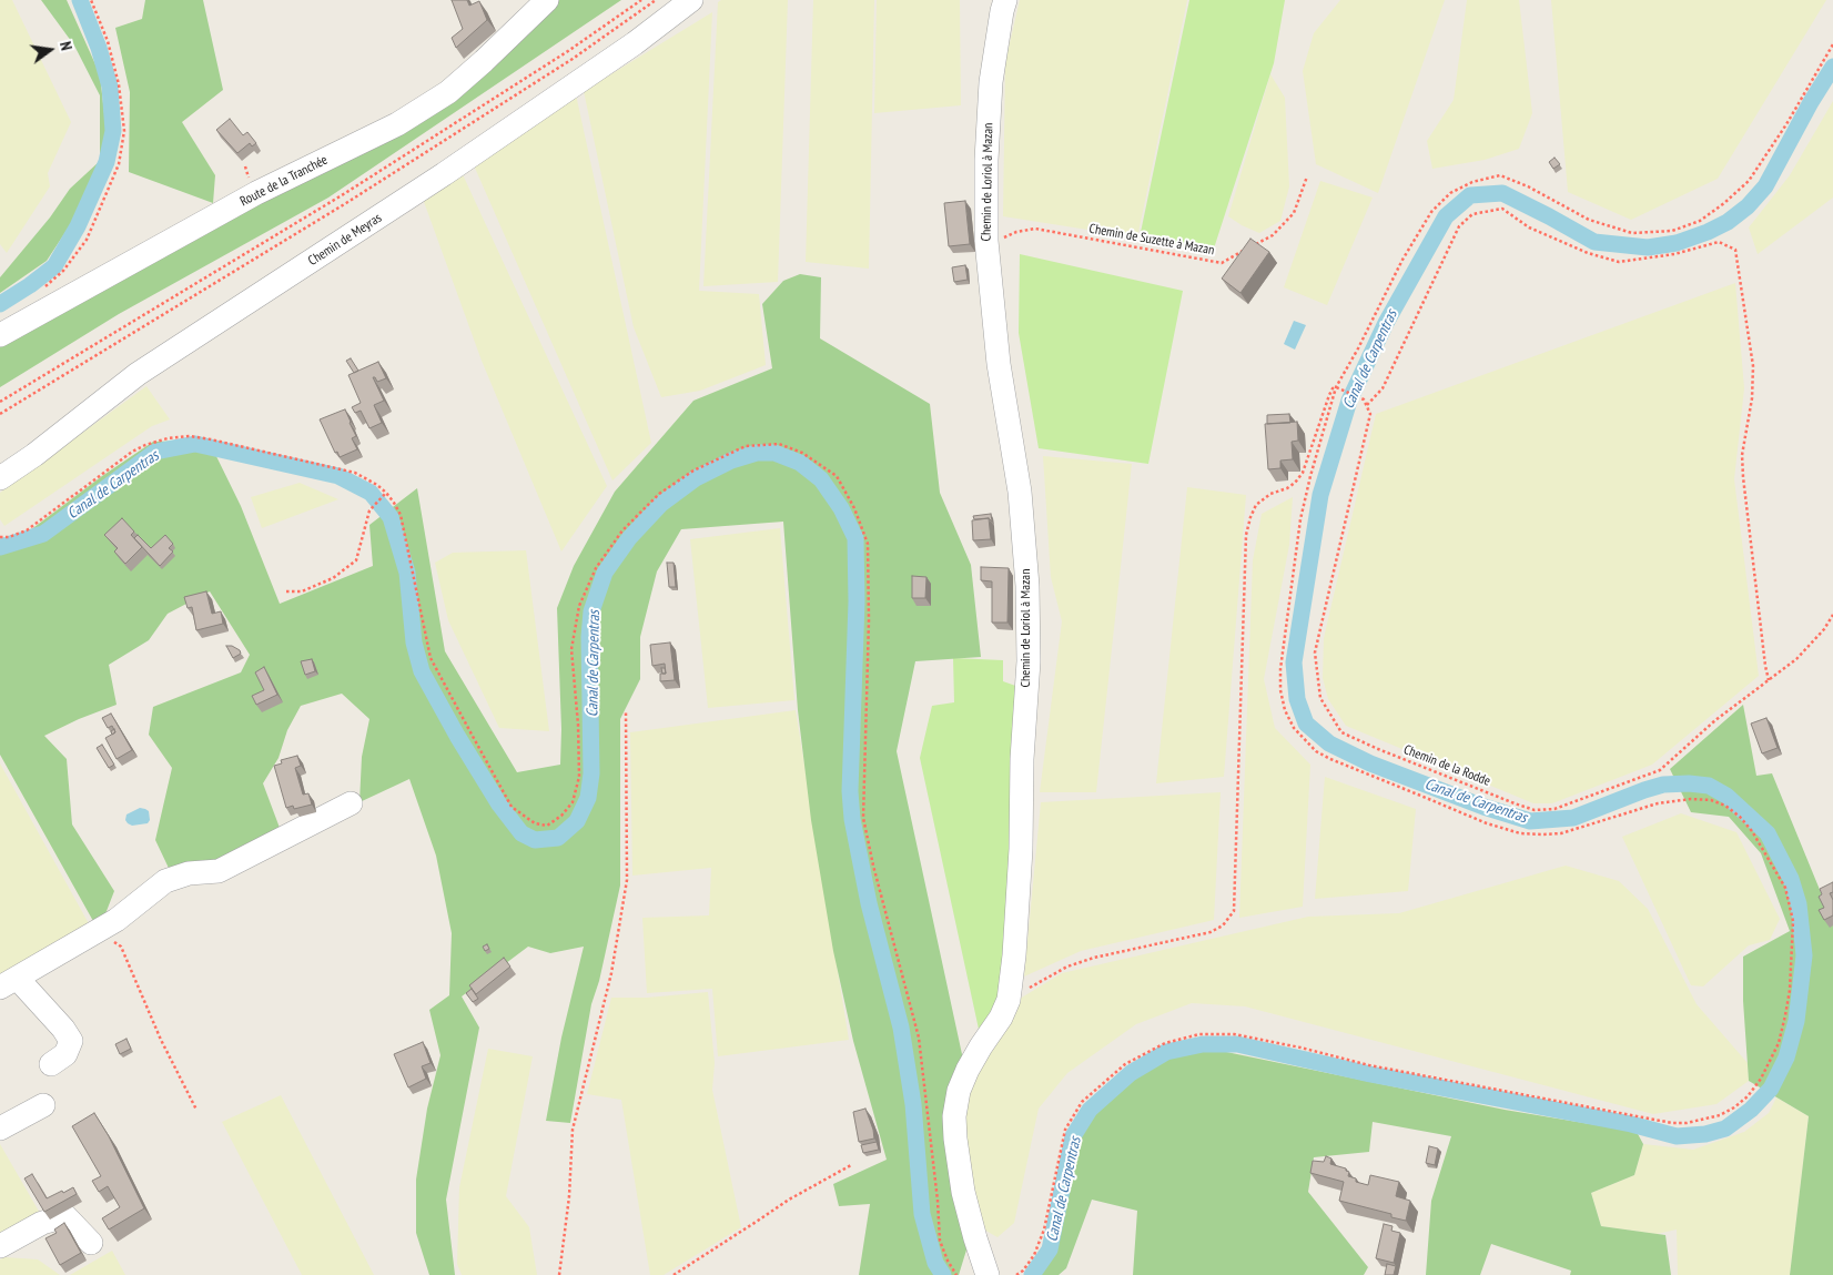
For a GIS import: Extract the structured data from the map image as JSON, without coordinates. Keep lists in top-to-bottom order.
{
  "streets": {
    "street": ["Route de la Tranchée", "Chemin de Loriol à Mazan", "Chemin de Meyras"],
    "path": ["Chemin de Suzette à Mazan", "Chemin de la Rodde"]
  },
  "crossings": [
    ["Chemin de Loriol à Mazan", "Chemin de Suzette à Mazan"]
  ],
  "water": ["Canal de Carpentras"],
  "north": "right"
}
